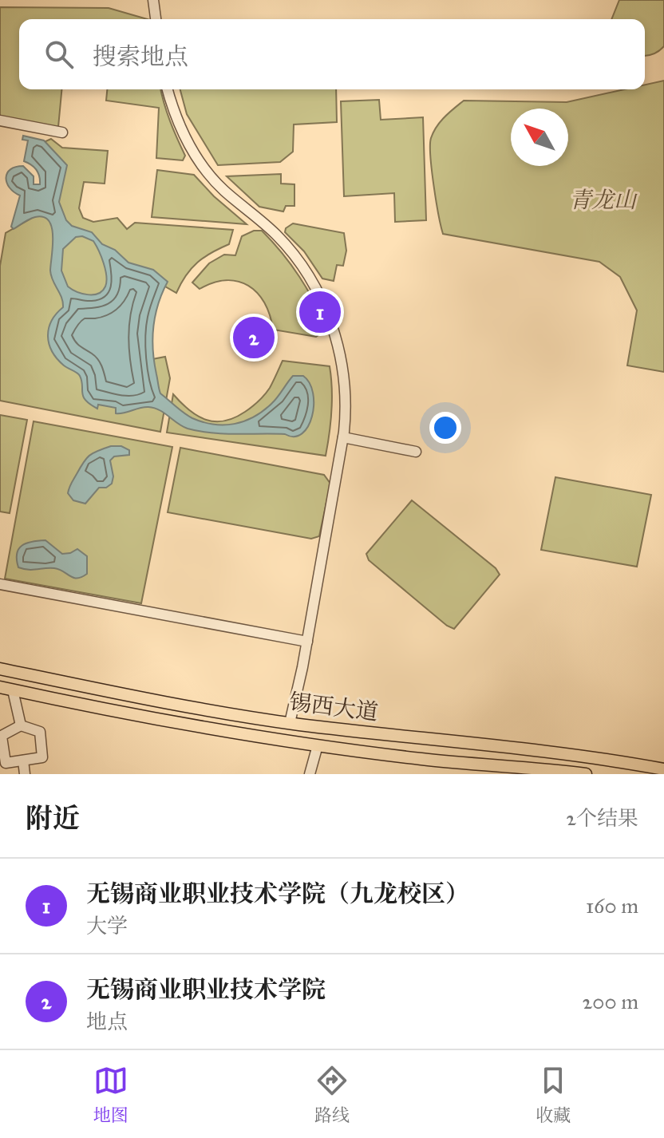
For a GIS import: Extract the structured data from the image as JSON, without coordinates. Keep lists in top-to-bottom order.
{
  "streets": {
    "main road": ["锡西大道"]
  },
  "parks": ["青龙山"],
  "north": "top left",
  "page": {
    "search": "搜索地点",
    "pins": ["1", "2"],
    "heading": ["附近", "2个结果"],
    "list": [
      {
        "mark": "1",
        "name": "无锡商业职业技术学院（九龙校区）",
        "note": "大学",
        "value": "160 m"
      },
      {
        "mark": "2",
        "name": "无锡商业职业技术学院",
        "note": "地点",
        "value": "200 m"
      }
    ],
    "nav": ["地图", "路线", "收藏"]
  }
}
